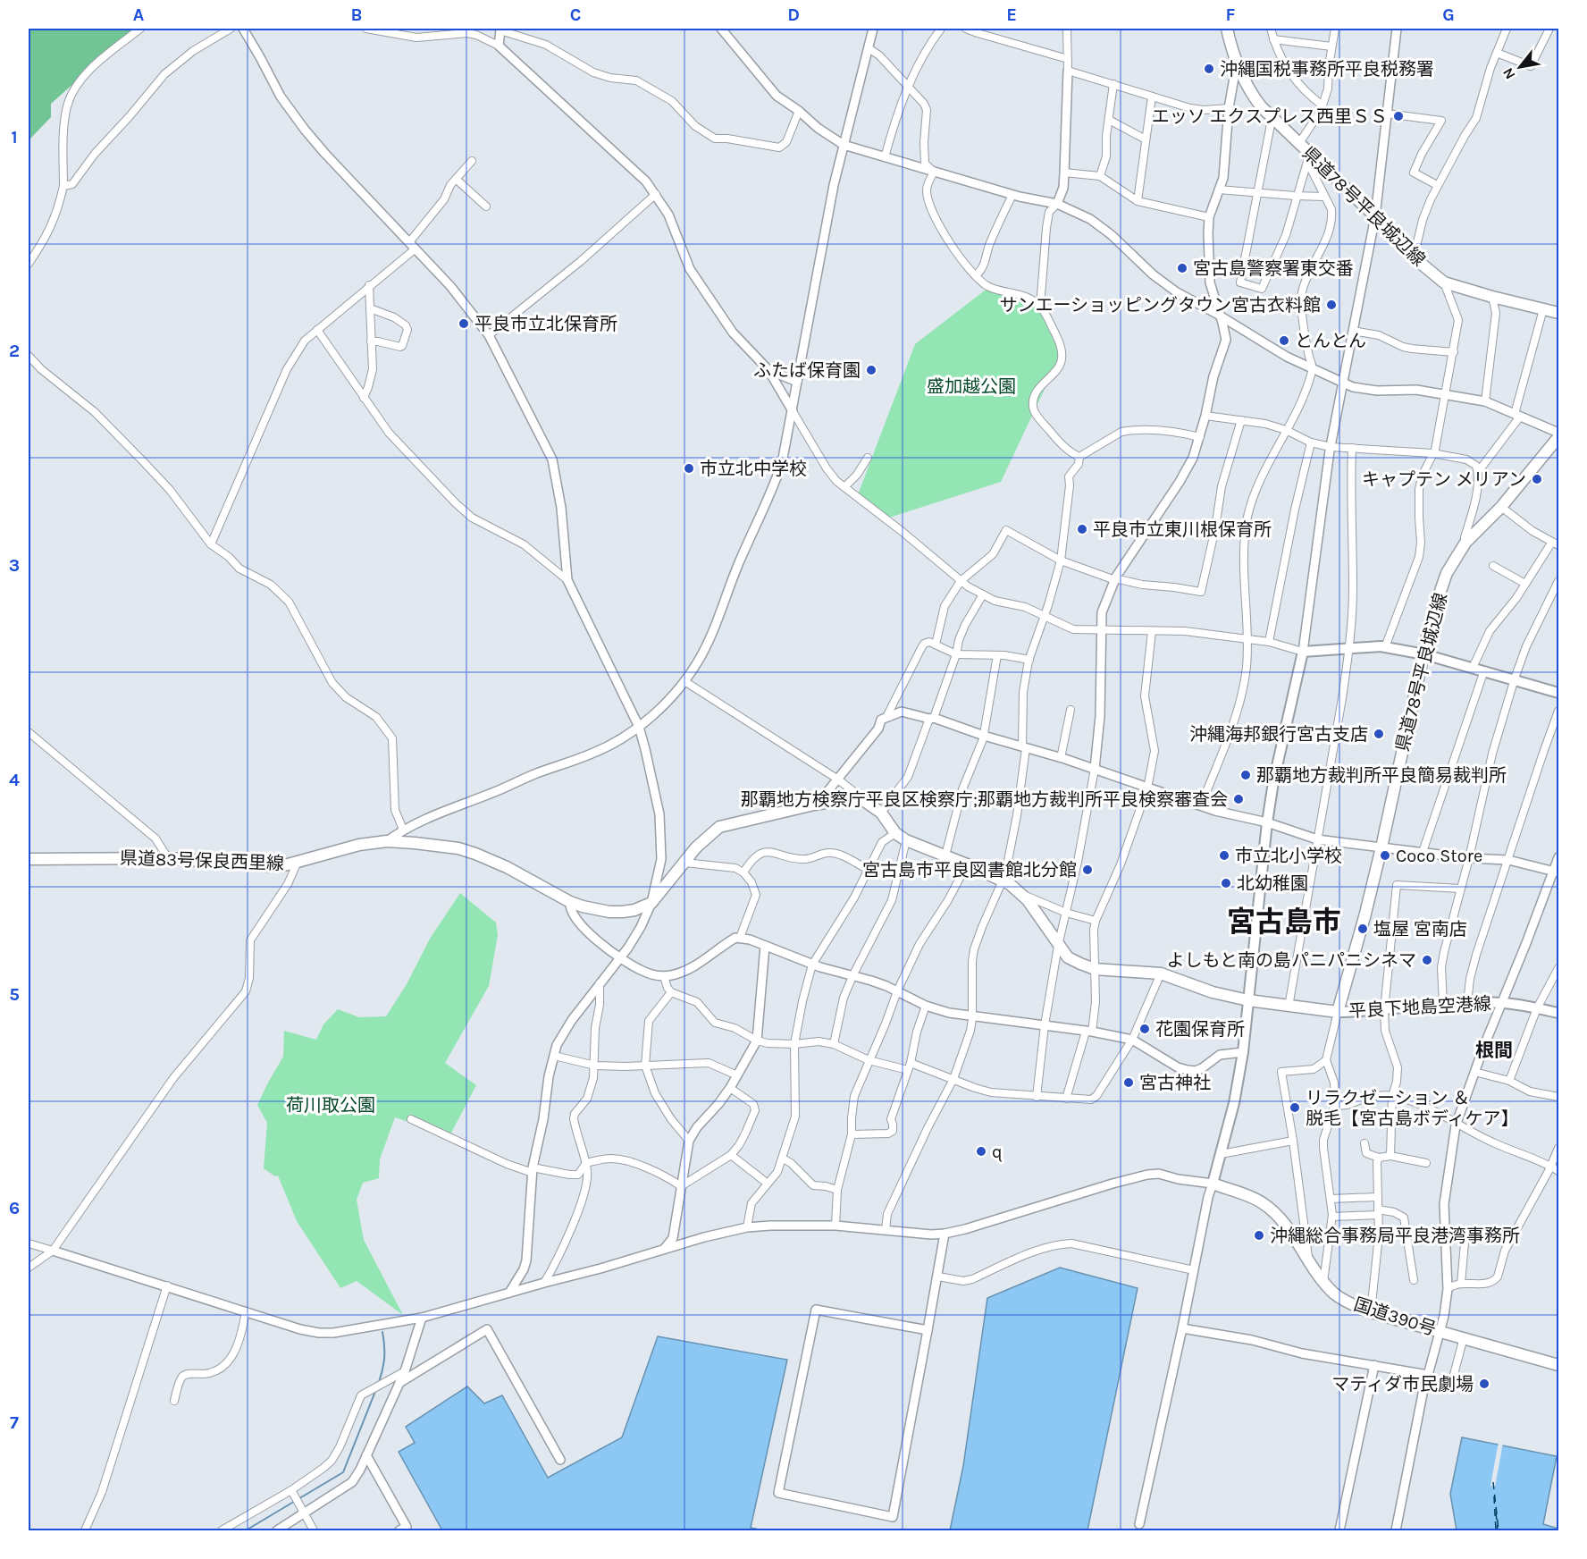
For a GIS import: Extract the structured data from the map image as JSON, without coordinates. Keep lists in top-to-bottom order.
{
  "streets": {
    "main road": [
      "県道78号平良城辺線",
      "県道83号保良西里線",
      "平良下地島空港線",
      "国道390号"
    ]
  },
  "crossings": [
    ["県道78号平良城辺線", "平良下地島空港線"]
  ],
  "districts": ["宮古島市", "根間"],
  "parks": ["盛加越公園", "荷川取公園"],
  "places": [
    "沖縄国税事務所平良税務署",
    "エッソ エクスプレス西里ＳＳ",
    "宮古島警察署東交番",
    "サンエーショッピングタウン宮古衣料館",
    "平良市立北保育所",
    "とんとん",
    "ふたば保育園",
    "市立北中学校",
    "キャプテン メリアン",
    "平良市立東川根保育所",
    "沖縄海邦銀行宮古支店",
    "那覇地方裁判所平良簡易裁判所",
    "那覇地方検察庁平良区検察庁;那覇地方裁判所平良検察審査会",
    "市立北小学校",
    "Coco Store",
    "宮古島市平良図書館北分館",
    "北幼稚園",
    "塩屋 宮南店",
    "よしもと南の島パニパニシネマ",
    "花園保育所",
    "宮古神社",
    "リラクゼーション ＆ 脱毛【宮古島ボディケア】",
    "q",
    "沖縄総合事務局平良港湾事務所",
    "マティダ市民劇場"
  ],
  "north": "bottom left",
  "grid": {
    "columns": [
      "A",
      "B",
      "C",
      "D",
      "E",
      "F",
      "G"
    ],
    "rows": [
      "1",
      "2",
      "3",
      "4",
      "5",
      "6",
      "7"
    ]
  }
}
